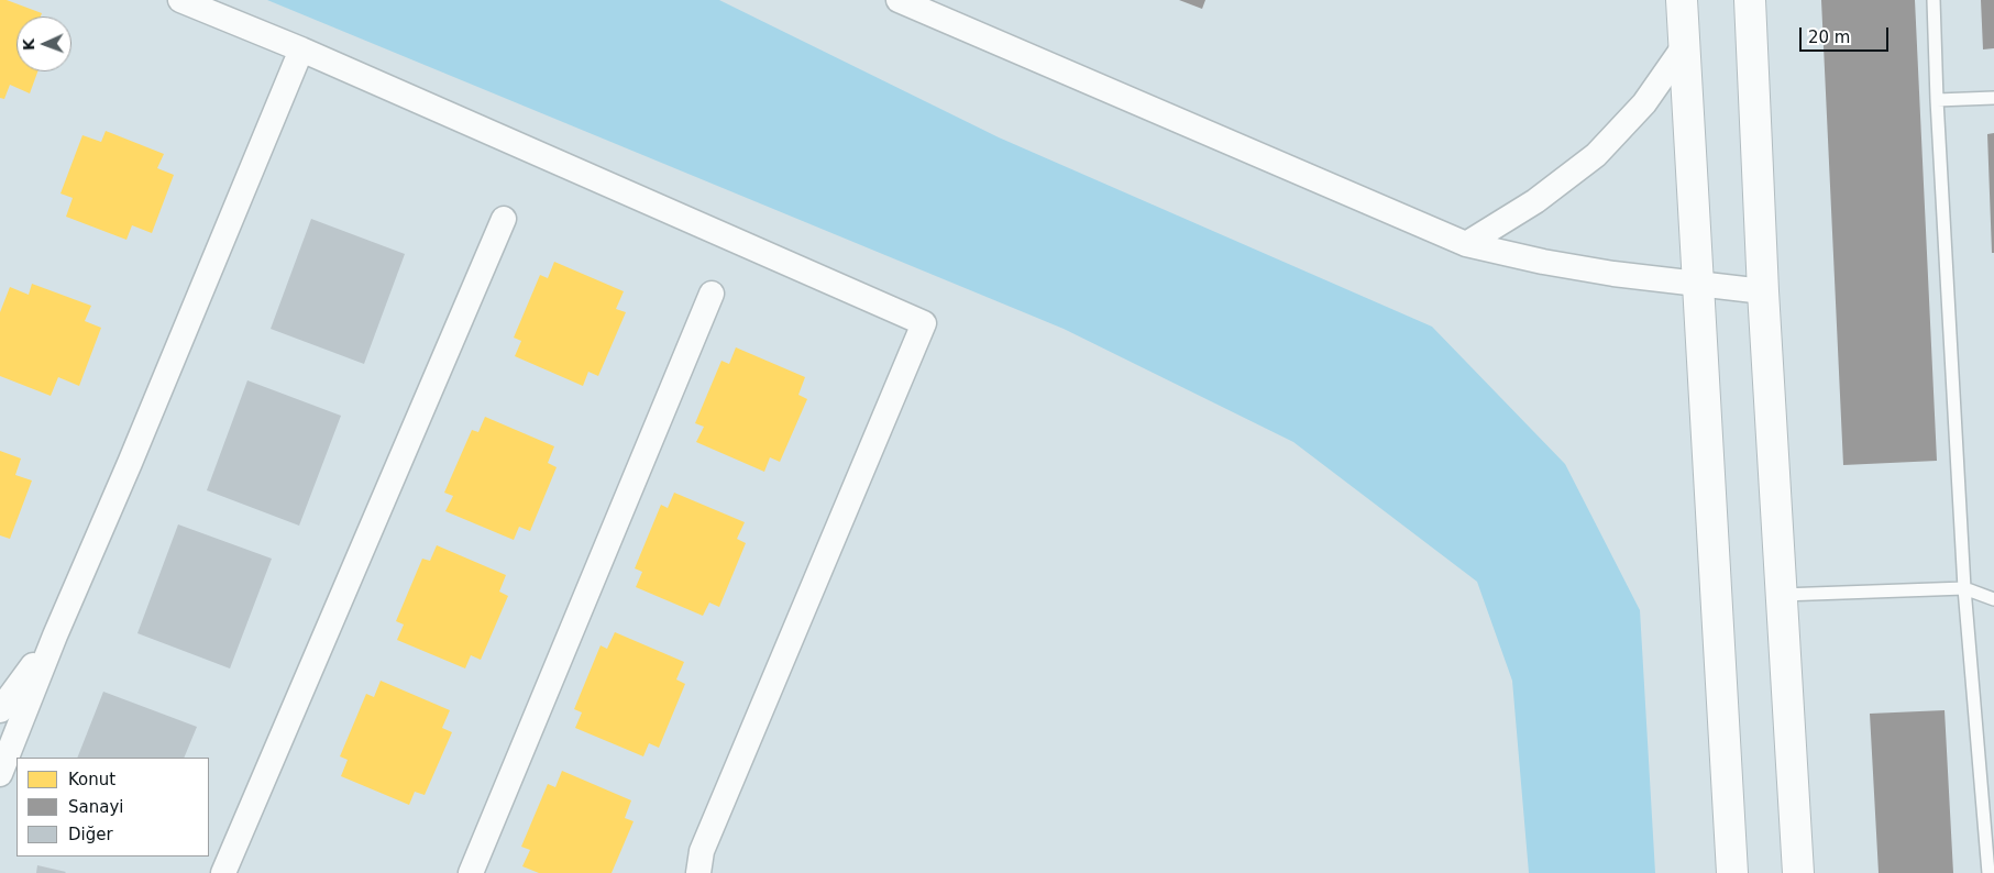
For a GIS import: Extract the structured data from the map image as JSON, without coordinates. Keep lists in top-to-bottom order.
{
  "legend": ["Konut", "Sanayi", "Diğer"],
  "scale_bar": "20 m",
  "north": "left"
}
